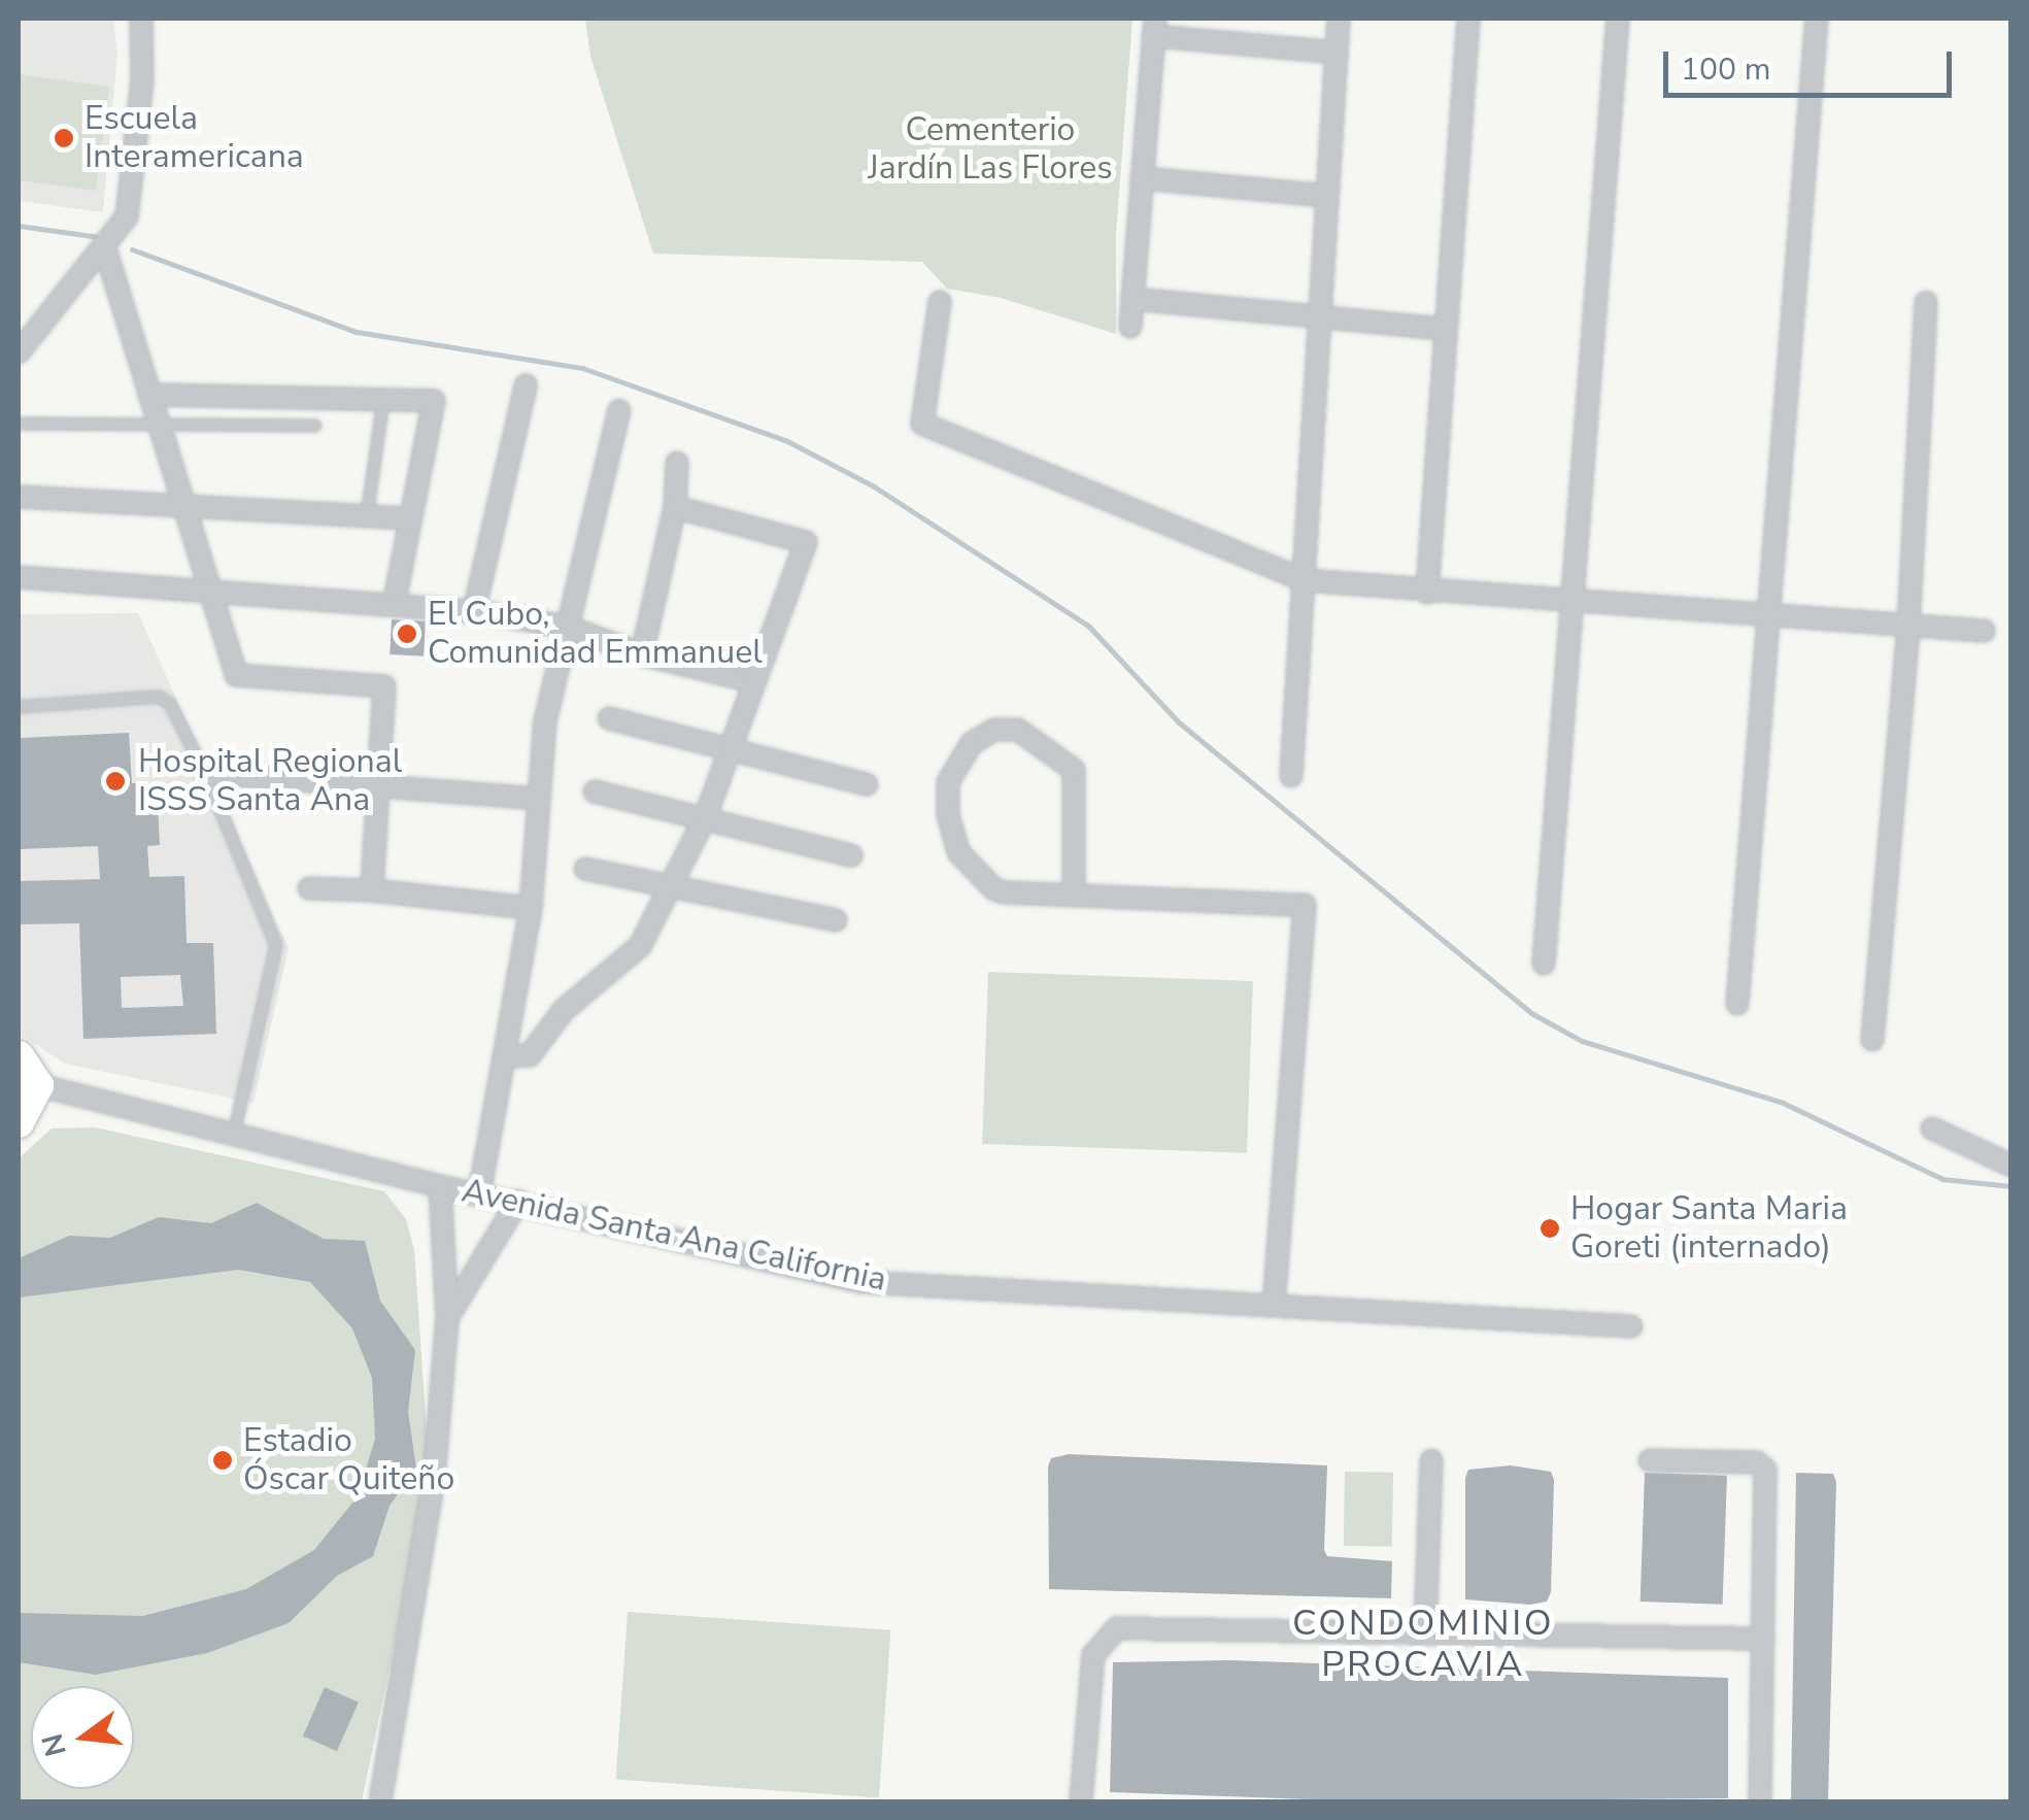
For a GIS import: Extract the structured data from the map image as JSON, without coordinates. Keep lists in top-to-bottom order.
{
  "streets": {
    "street": ["Avenida Santa Ana California"]
  },
  "districts": ["CONDOMINIO PROCAVIA"],
  "parks": ["Cementerio Jardín Las Flores"],
  "places": [
    "Escuela Interamericana",
    "El Cubo, Comunidad Emmanuel",
    "Hospital Regional ISSS Santa Ana",
    "Hogar Santa Maria Goreti (internado)",
    "Estadio Óscar Quiteño"
  ],
  "scale_bar": "100 m",
  "north": "left"
}
